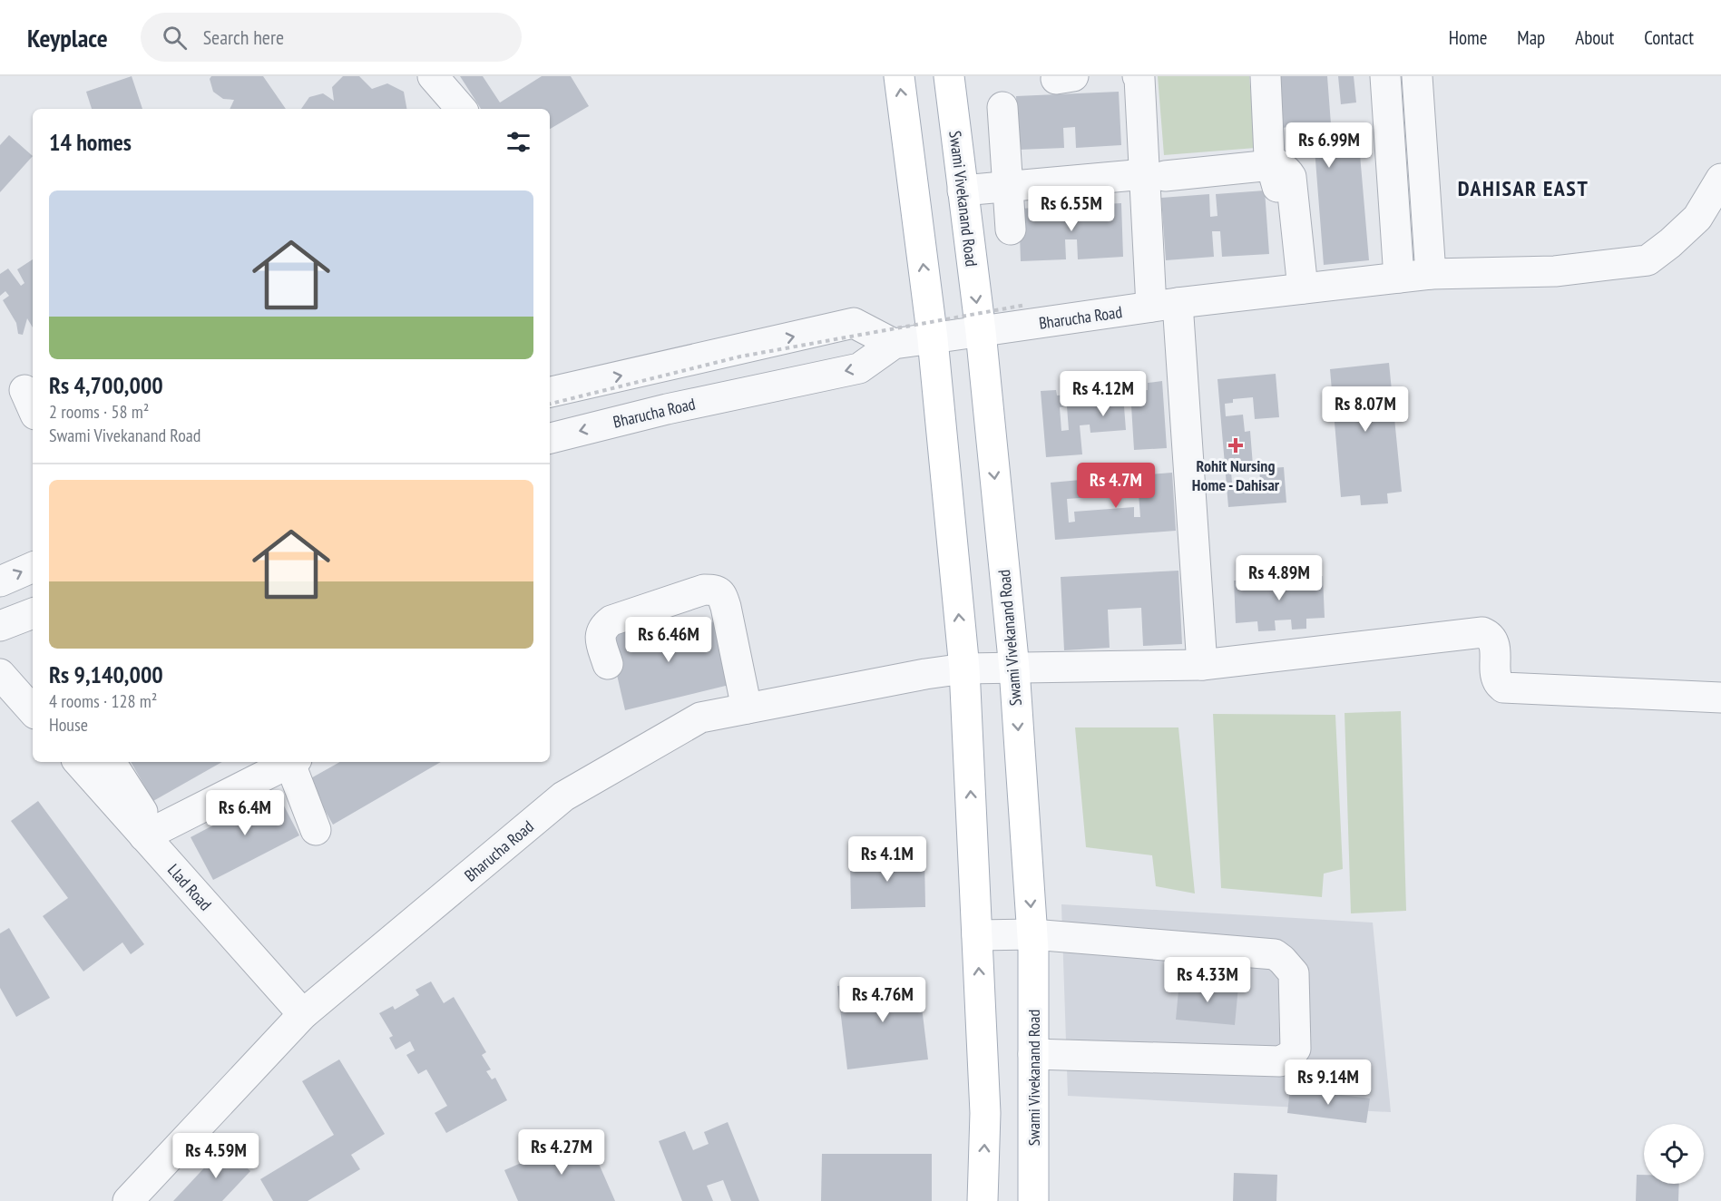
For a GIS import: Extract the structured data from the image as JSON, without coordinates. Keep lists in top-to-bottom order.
{
  "streets": {
    "main road": ["Swami Vivekanand Road"],
    "street": ["Bharucha Road", "Llad Road"]
  },
  "crossings": [
    ["Swami Vivekanand Road", "Bharucha Road"],
    ["Bharucha Road", "Llad Road"]
  ],
  "districts": ["DAHISAR EAST"],
  "places": {
    "health": ["Rohit Nursing Home - Dahisar"]
  },
  "page": {
    "header": "Keyplace",
    "search": "Search here",
    "nav": [
      "Home",
      "Map",
      "About",
      "Contact"
    ],
    "heading": "14 homes",
    "price": [
      "Rs 6.99M",
      "Rs 6.55M",
      "Rs 4.12M",
      "Rs 8.07M",
      "Rs 4.7M",
      "Rs 4.89M",
      "Rs 6.46M",
      "Rs 6.4M",
      "Rs 4.1M",
      "Rs 4.33M",
      "Rs 4.76M",
      "Rs 9.14M",
      "Rs 4.27M",
      "Rs 4.59M"
    ],
    "list": [
      {
        "name": "Rs 4,700,000",
        "note": "2 rooms · 58 m² · Swami Vivekanand Road"
      },
      {
        "name": "Rs 9,140,000",
        "note": "4 rooms · 128 m² · House"
      }
    ]
  }
}
